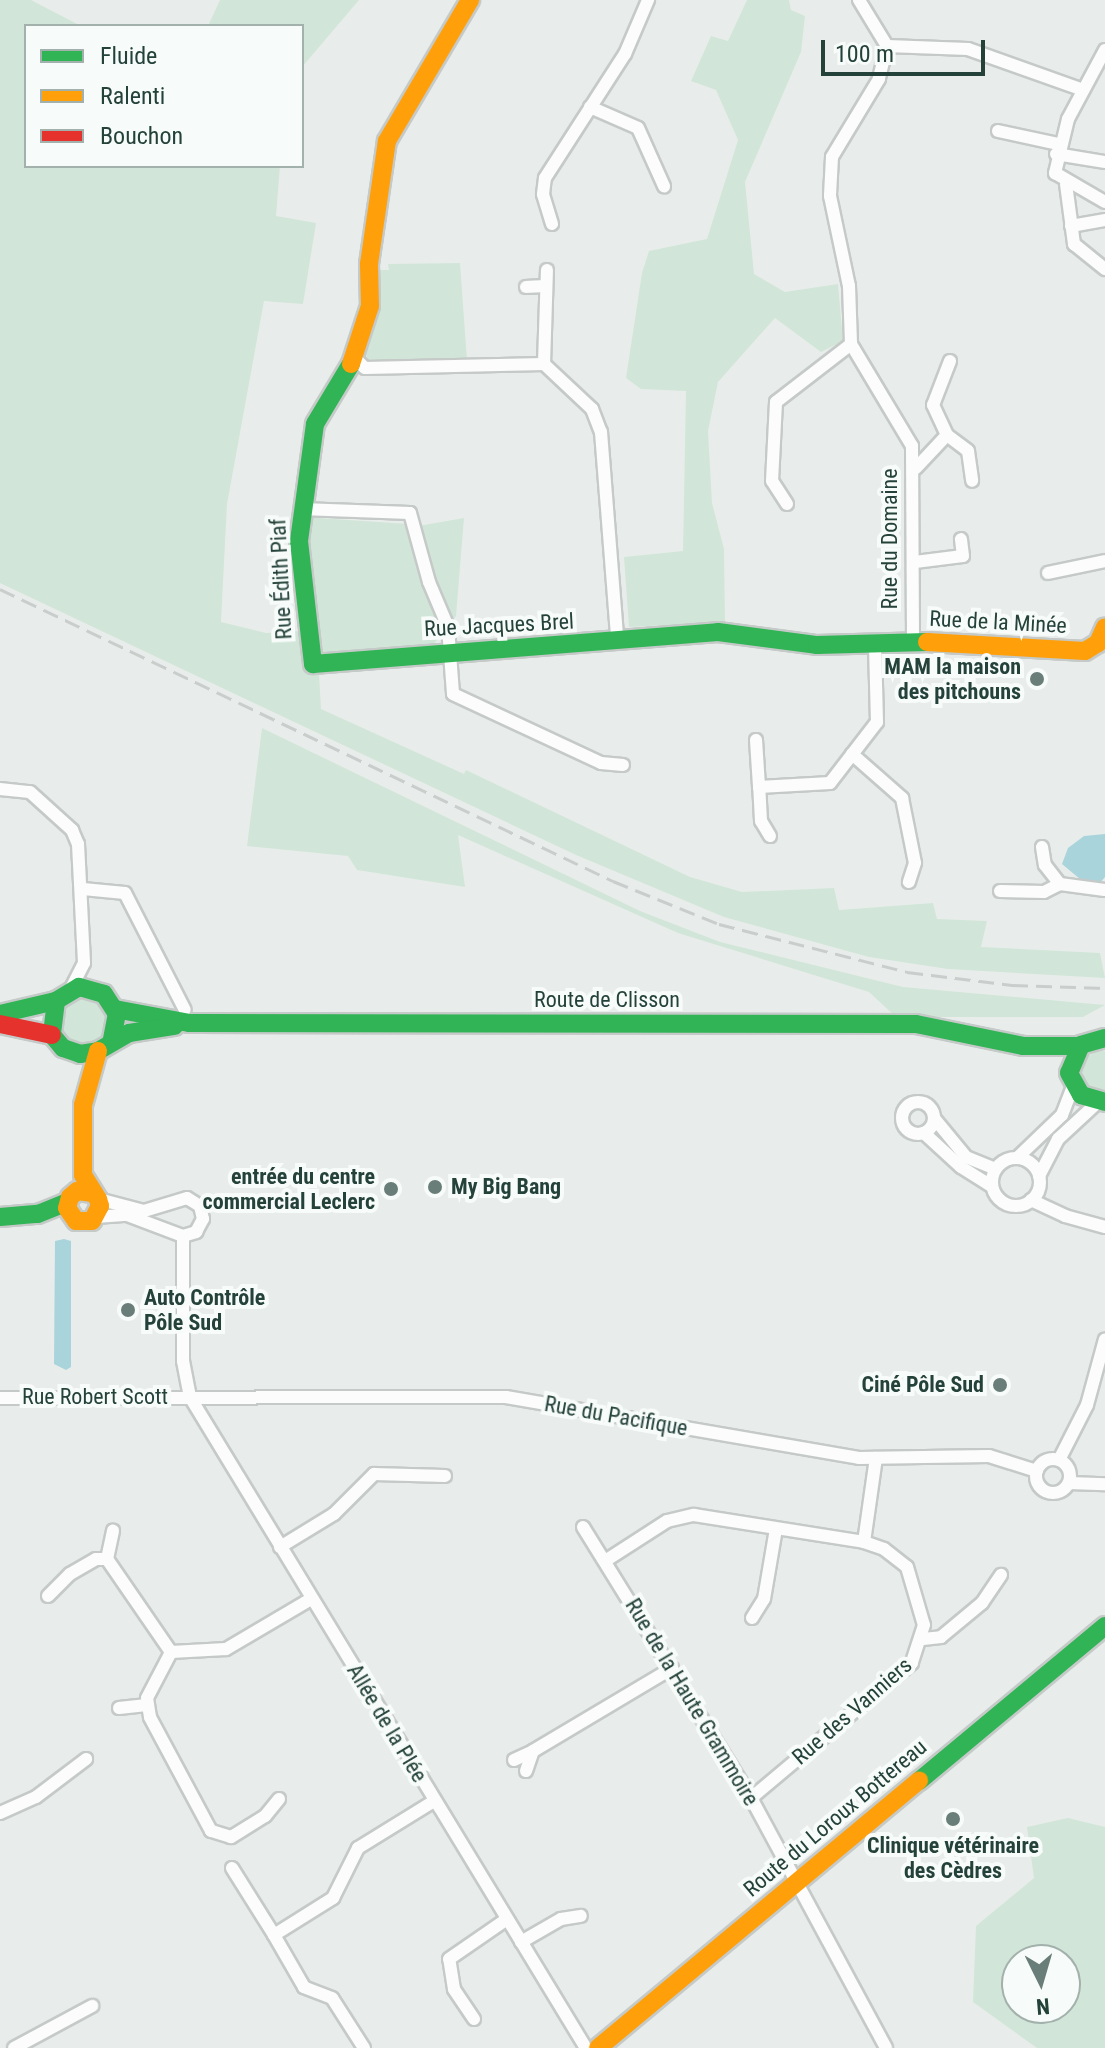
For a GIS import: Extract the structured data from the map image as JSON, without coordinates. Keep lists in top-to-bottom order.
{
  "streets": {
    "main road": [
      "Rue Édith Piaf",
      "Rue de la Minée",
      "Rue Jacques Brel",
      "Route de Clisson",
      "Route du Loroux Bottereau"
    ],
    "street": [
      "Rue du Domaine",
      "Rue Robert Scott",
      "Rue du Pacifique",
      "Rue de la Haute Grammoire",
      "Rue des Vanniers",
      "Allée de la Plée"
    ]
  },
  "crossings": [
    ["Rue du Domaine", "Rue de la Minée"],
    ["Rue Édith Piaf", "Rue Jacques Brel"],
    ["Rue de la Minée", "Rue Jacques Brel"],
    ["Rue Robert Scott", "Rue du Pacifique"],
    ["Rue Robert Scott", "Allée de la Plée"],
    ["Rue du Pacifique", "Allée de la Plée"],
    ["Rue de la Haute Grammoire", "Rue des Vanniers"],
    ["Rue de la Haute Grammoire", "Route du Loroux Bottereau"]
  ],
  "places": [
    "MAM la maison des pitchouns",
    "My Big Bang",
    "entrée du centre commercial Leclerc",
    "Auto Contrôle Pôle Sud",
    "Ciné Pôle Sud",
    "Clinique vétérinaire des Cèdres"
  ],
  "legend": ["Fluide", "Ralenti", "Bouchon"],
  "scale_bar": "100 m",
  "north": "bottom"
}
